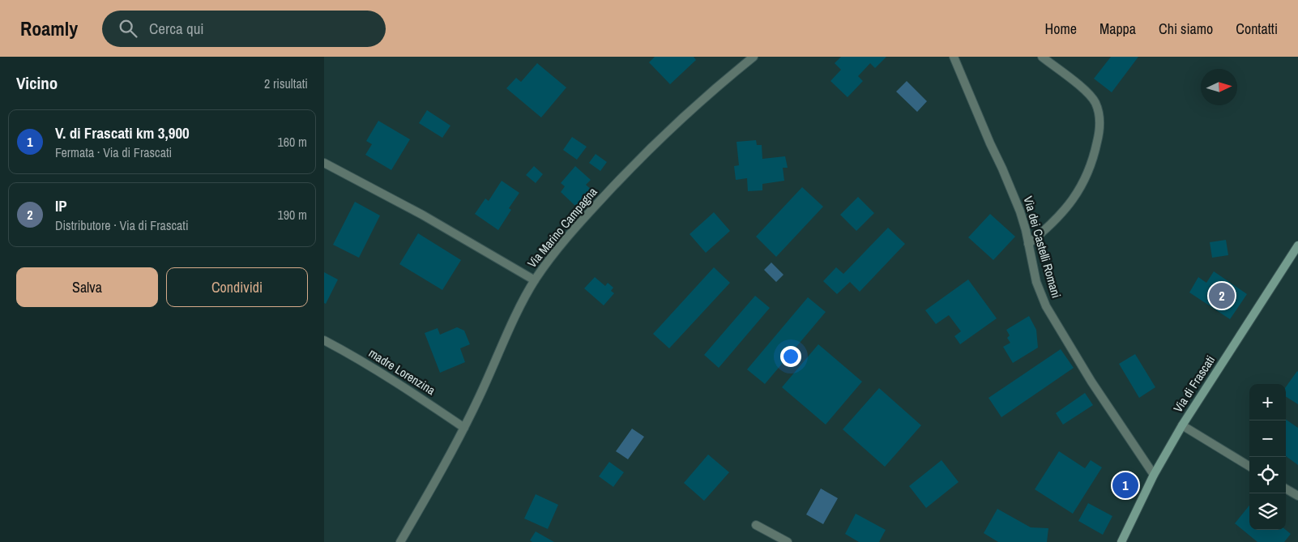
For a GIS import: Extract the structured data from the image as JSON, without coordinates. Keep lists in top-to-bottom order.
{
  "streets": {
    "main road": ["Via di Frascati"],
    "street": ["Via Marino Campagna", "Via dei Castelli Romani", "madre Lorenzina"]
  },
  "crossings": [
    ["Via Marino Campagna", "madre Lorenzina"],
    ["Via dei Castelli Romani", "Via di Frascati"]
  ],
  "north": "right",
  "page": {
    "header": "Roamly",
    "search": "Cerca qui",
    "nav": [
      "Home",
      "Mappa",
      "Chi siamo",
      "Contatti"
    ],
    "heading": ["Vicino", "2 risultati"],
    "list": [
      {
        "mark": "1",
        "name": "V. di Frascati km 3,900",
        "note": "Fermata · Via di Frascati",
        "value": "160 m"
      },
      {
        "mark": "2",
        "name": "IP",
        "note": "Distributore · Via di Frascati",
        "value": "190 m"
      }
    ],
    "buttons": ["Salva", "Condividi"],
    "pins": ["2", "1"],
    "map_buttons": ["+", "−"]
  }
}
